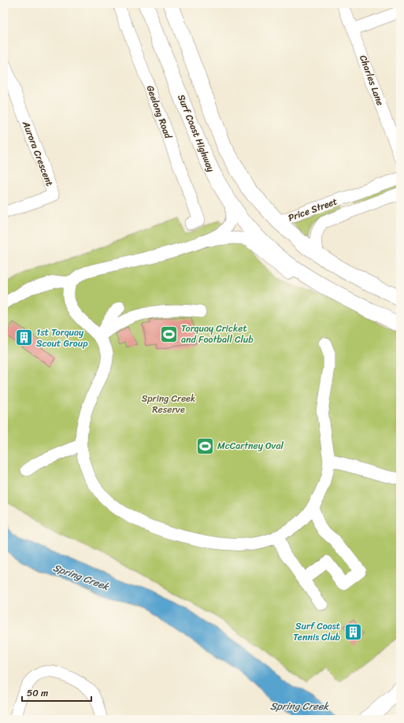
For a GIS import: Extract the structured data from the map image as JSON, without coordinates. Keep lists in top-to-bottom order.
{
  "streets": {
    "main road": ["Surf Coast Highway"],
    "street": [
      "Charles Lane",
      "Geelong Road",
      "Aurora Crescent",
      "Price Street"
    ]
  },
  "water": ["Spring Creek"],
  "parks": ["Spring Creek Reserve"],
  "places": {
    "sports": ["Torquay Cricket and Football Club", "McCartney Oval"],
    "building": ["1st Torquay Scout Group", "Surf Coast Tennis Club"]
  },
  "scale_bar": "50 m"
}
